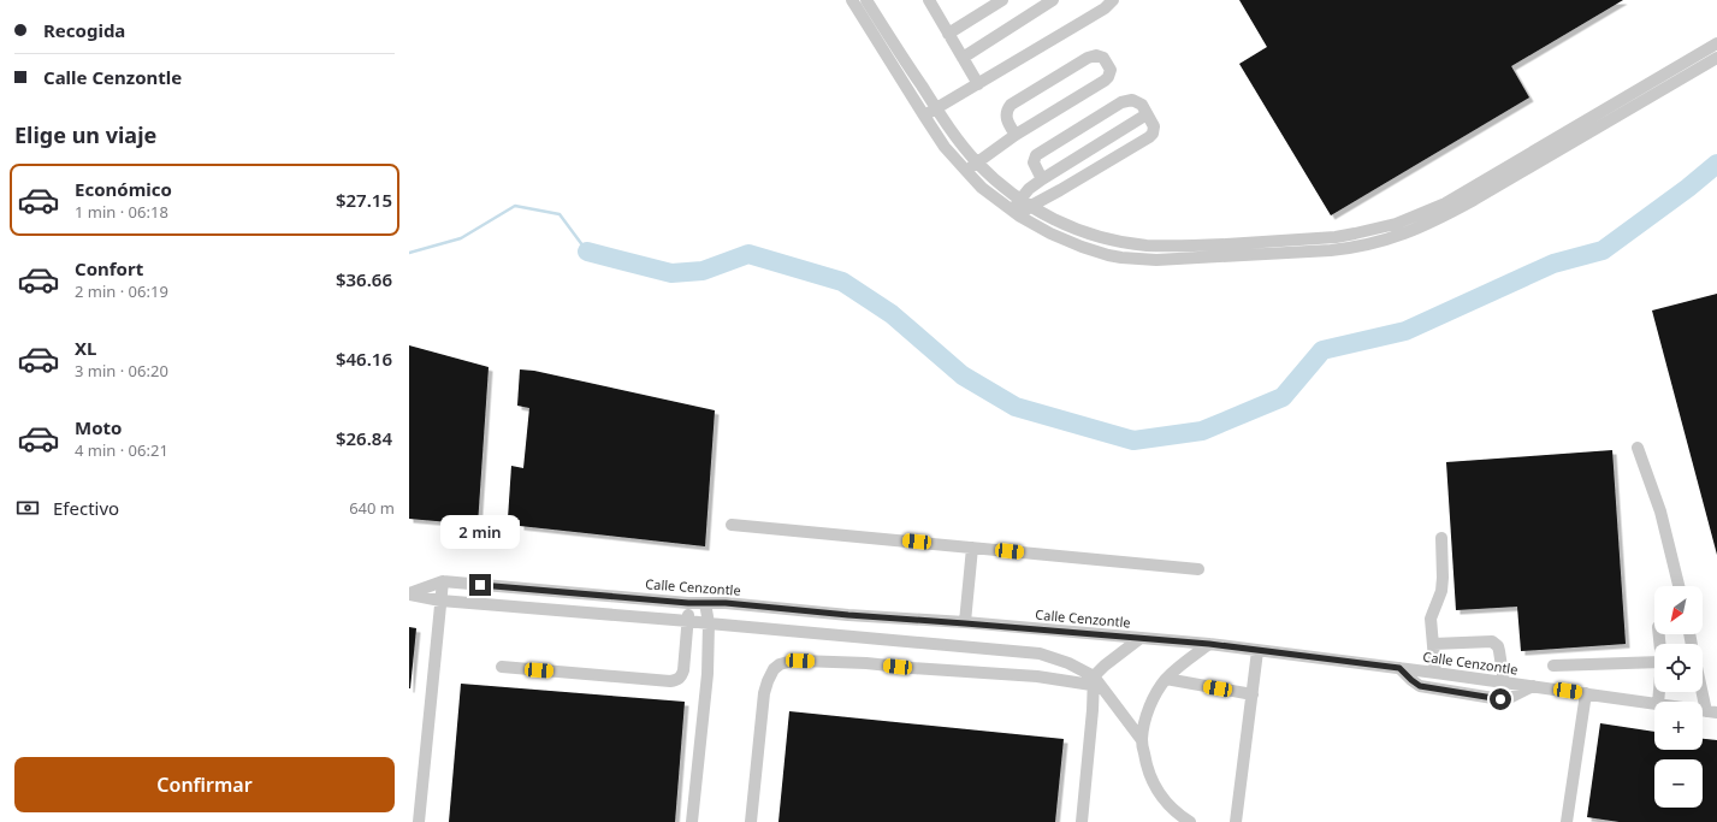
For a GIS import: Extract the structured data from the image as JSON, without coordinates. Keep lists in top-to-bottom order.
{
  "streets": {
    "street": ["Calle Cenzontle"]
  },
  "north": "bottom left",
  "page": {
    "banner": ["Recogida", "Calle Cenzontle"],
    "heading": "Elige un viaje",
    "list": [
      {
        "name": "Económico",
        "note": "1 min · 06:18",
        "value": "$27.15"
      },
      {
        "name": "Confort",
        "note": "2 min · 06:19",
        "value": "$36.66"
      },
      {
        "name": "XL",
        "note": "3 min · 06:20",
        "value": "$46.16"
      },
      {
        "name": "Moto",
        "note": "4 min · 06:21",
        "value": "$26.84"
      }
    ],
    "pay": ["Efectivo", "640 m"],
    "bubble": "2 min",
    "map_buttons": ["+", "−"],
    "buttons": "Confirmar"
  }
}
